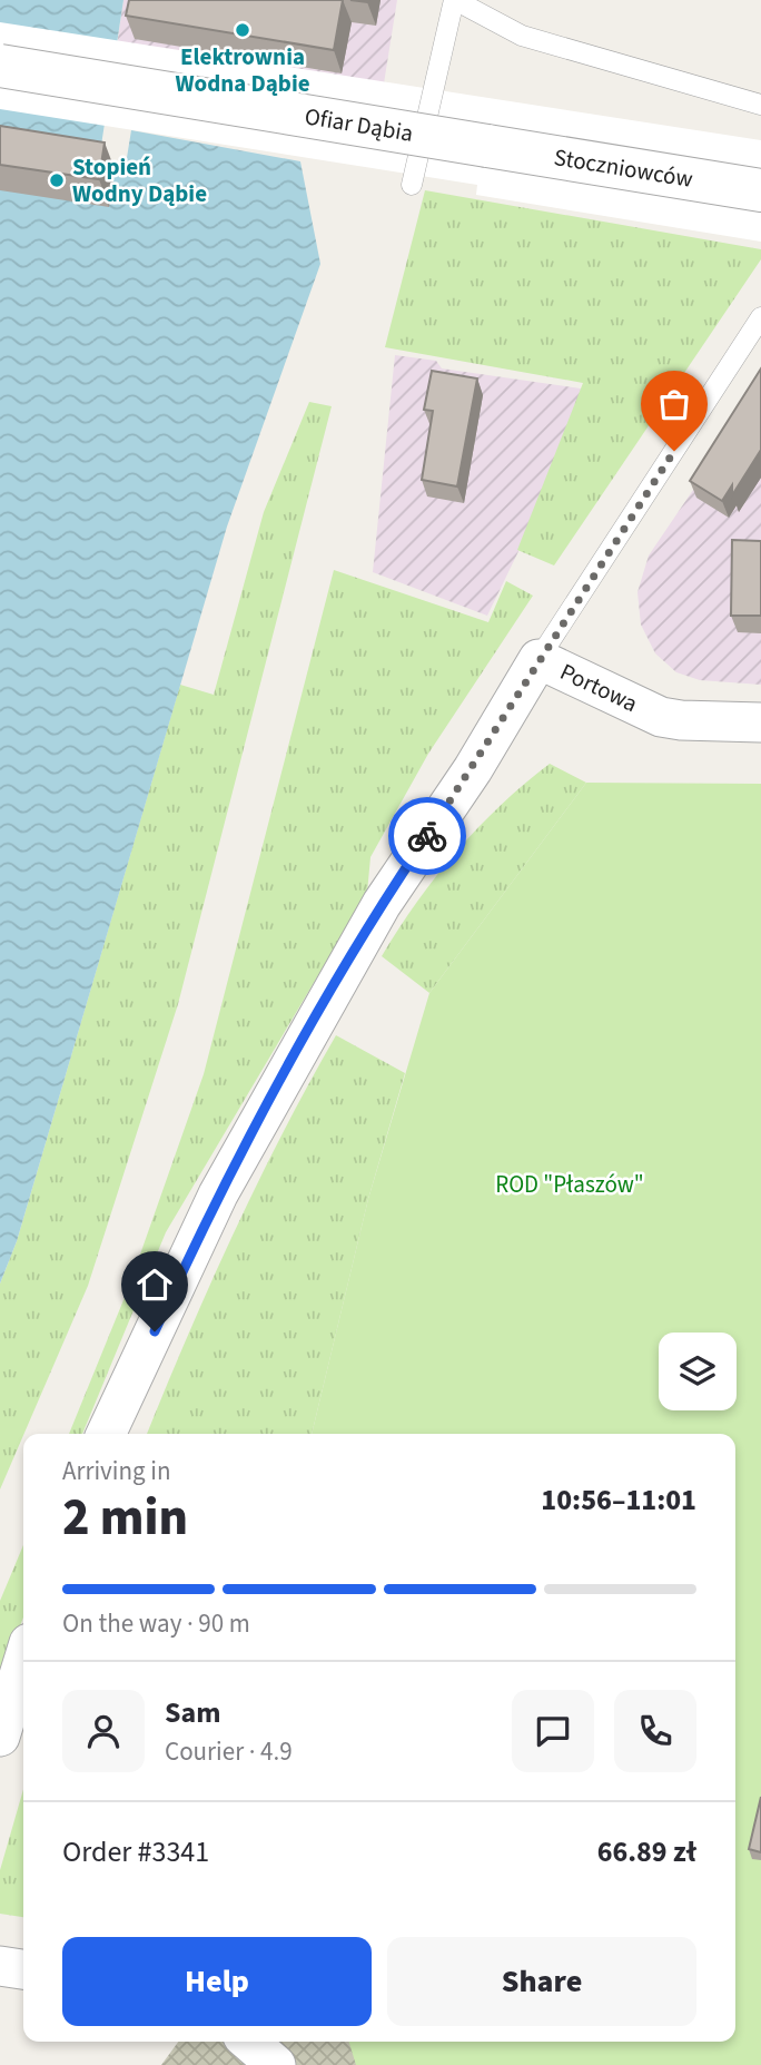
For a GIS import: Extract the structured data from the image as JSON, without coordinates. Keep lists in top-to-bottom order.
{
  "streets": {
    "street": ["Ofiar Dąbia", "Stoczniowców", "Portowa"]
  },
  "crossings": [
    ["Ofiar Dąbia", "Stoczniowców"]
  ],
  "parks": ["ROD \"Płaszów\""],
  "places": ["Elektrownia Wodna Dąbie", "Stopień Wodny Dąbie"],
  "page": {
    "heading": ["2 min", "Arriving in", "10:56–11:01"],
    "panel": [
      "Sam",
      "Courier · 4.9",
      "Order #3341",
      "66.89 zł"
    ],
    "bar": "On the way · 90 m",
    "buttons": ["Help", "Share"]
  }
}
